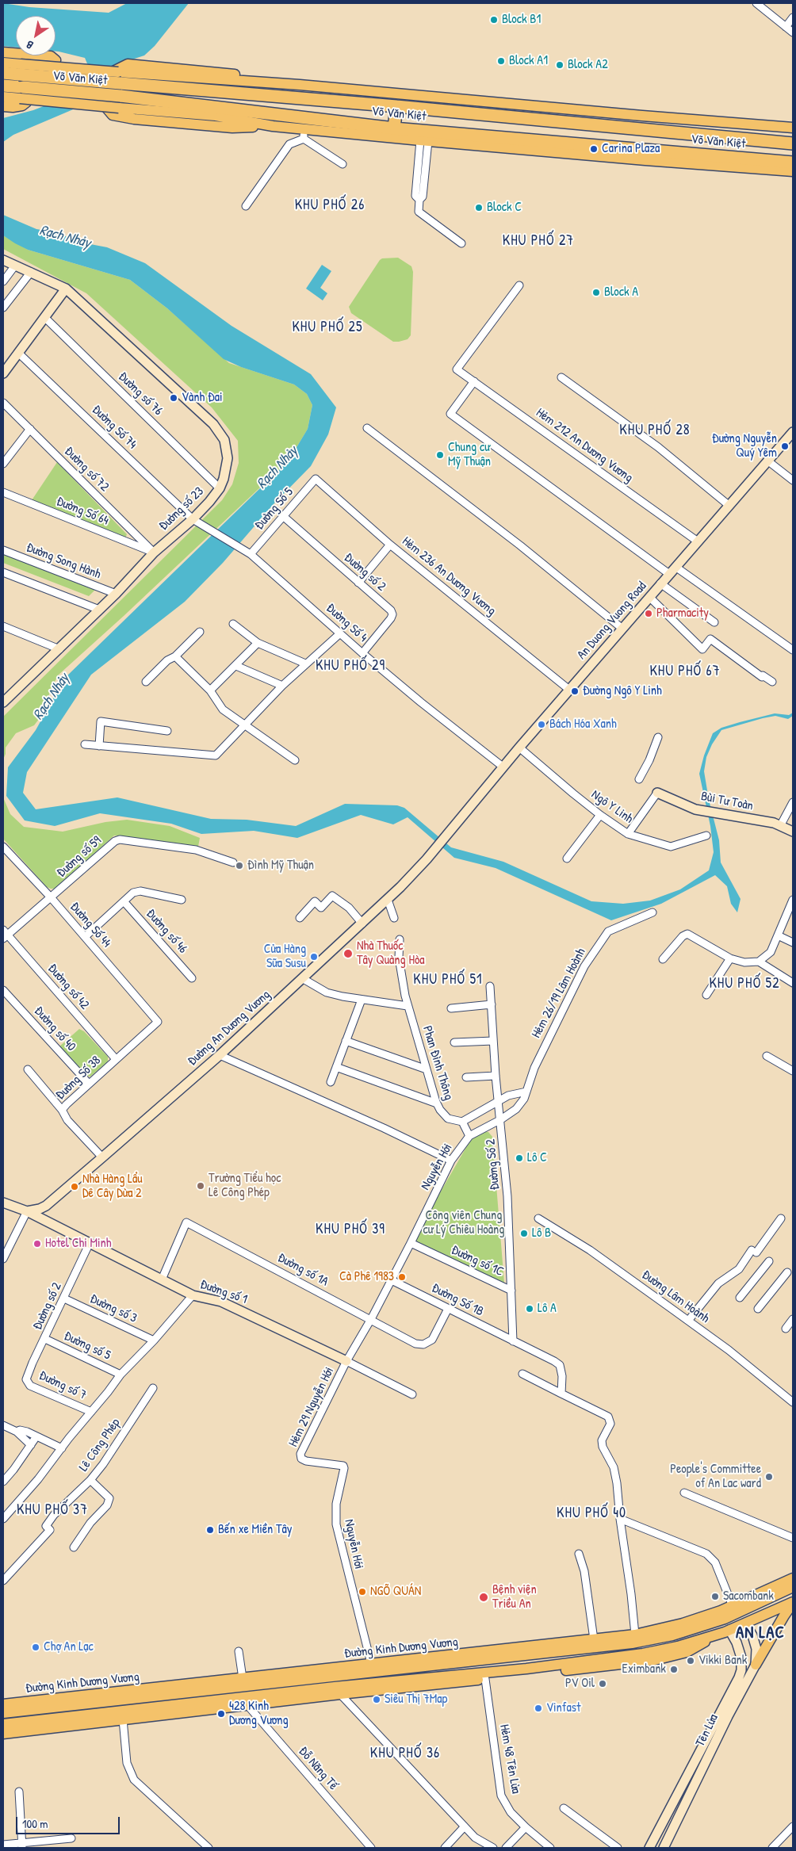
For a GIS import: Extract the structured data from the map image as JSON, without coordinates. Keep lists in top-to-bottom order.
{
  "streets": {
    "highway": ["Võ Văn Kiệt"],
    "main road": [
      "Đường số 23",
      "An Duong Vuong Road",
      "Bùi Tư Toàn",
      "Đường An Dương Vương",
      "Đường số 1",
      "Đường Kinh Dương Vương",
      "Tên Lửa"
    ],
    "street": [
      "Đường số 76",
      "Đường Số 74",
      "Hẻm 212 An Dương Vương",
      "Đường số 72",
      "Đường Số 5",
      "Đường Số 64",
      "Đường Song Hành",
      "Đường số 2",
      "Hẻm 236 An Dương Vương",
      "Đường Số 4",
      "Ngô Y Linh",
      "Đường số 59",
      "Đường Số 44",
      "Đường số 46",
      "Đường số 42",
      "Hẻm 26/19 Lâm Hoành",
      "Đường số 40",
      "Phan Đình Thông",
      "Đường Số 38",
      "Đường Số 2",
      "Nguyễn Hới",
      "Đường số 1C",
      "Đường số 1A",
      "Đường Lâm Hoành",
      "Đường Số 1B",
      "Đường số 3",
      "Đường số 5",
      "Đường số 7",
      "Hẻm 29 Nguyễn Hới",
      "Lê Công Phép",
      "Hẻm 48 Tên Lửa",
      "Đỗ Năng Tế"
    ]
  },
  "crossings": [
    ["Đường số 76", "Đường số 23"],
    ["Đường Số 74", "Đường số 23"],
    ["Đường Số 74", "Đường Số 5"],
    ["Đường Số 74", "Đường Số 4"],
    ["Hẻm 212 An Dương Vương", "An Duong Vuong Road"],
    ["Đường số 72", "Đường số 23"],
    ["Đường số 72", "Đường Số 64"],
    ["Đường số 23", "Đường Số 64"],
    ["Đường số 23", "Đường Song Hành"],
    ["Đường Số 5", "Đường số 2"],
    ["Đường Số 5", "Hẻm 236 An Dương Vương"],
    ["Đường Số 5", "Đường Số 4"],
    ["Đường số 2", "Đường Số 4"],
    ["Đường số 2", "Đường số 1"],
    ["Đường số 2", "Đường số 3"],
    ["Đường số 2", "Đường số 5"],
    ["Đường số 2", "Đường số 7"],
    ["Hẻm 236 An Dương Vương", "An Duong Vuong Road"],
    ["An Duong Vuong Road", "Đường Số 4"],
    ["An Duong Vuong Road", "Ngô Y Linh"],
    ["An Duong Vuong Road", "Đường An Dương Vương"],
    ["Đường số 59", "Đường Số 44"],
    ["Đường số 59", "Đường số 42"],
    ["Đường Số 44", "Đường Số 38"],
    ["Đường số 42", "Đường Số 38"],
    ["Hẻm 26/19 Lâm Hoành", "Nguyễn Hới"],
    ["Đường An Dương Vương", "Đường Số 38"],
    ["Đường An Dương Vương", "Đường số 1"],
    ["Đường số 40", "Đường Số 38"],
    ["Đường Số 2", "Nguyễn Hới"],
    ["Đường Số 2", "Đường số 1C"],
    ["Đường Số 2", "Đường Số 1B"],
    ["Nguyễn Hới", "Đường số 1C"],
    ["Nguyễn Hới", "Đường số 1A"],
    ["Nguyễn Hới", "Đường số 1"],
    ["Nguyễn Hới", "Đường Số 1B"],
    ["Nguyễn Hới", "Hẻm 29 Nguyễn Hới"],
    ["Nguyễn Hới", "Đường Kinh Dương Vương"],
    ["Đường số 1A", "Đường số 1"],
    ["Đường số 1A", "Đường Số 1B"],
    ["Đường số 1", "Hẻm 29 Nguyễn Hới"]
  ],
  "districts": [
    "KHU PHỐ 26",
    "KHU PHỐ 27",
    "KHU PHỐ 25",
    "KHU PHỐ 28",
    "KHU PHỐ 29",
    "KHU PHỐ 67",
    "KHU PHỐ 51",
    "KHU PHỐ 52",
    "KHU PHỐ 39",
    "KHU PHỐ 37",
    "KHU PHỐ 40",
    "AN LẠC",
    "KHU PHỐ 36"
  ],
  "water": ["Rạch Nhảy"],
  "parks": ["Công viên Chung cư Lý Chiêu Hoàng"],
  "places": [
    "Block B1",
    "Block A1",
    "Block A2",
    "Carina Plaza",
    "Block C",
    "Block A",
    "Vành Đai",
    "Đường Nguyễn Quý Yêm",
    "Chung cư Mỹ Thuận",
    "Pharmacity",
    "Đường Ngô Y Linh",
    "Bách Hóa Xanh",
    "Đình Mỹ Thuận",
    "Nhà Thuốc Tây Quàng Hòa",
    "Cửa Hàng Sữa Susu",
    "Lô C",
    "Trường Tiểu học Lê Công Phép",
    "Nhà Hàng Lẩu Dê Cây Dừa 2",
    "Lô B",
    "Hotel Chi Minh",
    "Cà Phê 1983",
    "Lô A",
    "People's Committee of An Lac ward",
    "Bến xe Miền Tây",
    "NGÕ QUÁN",
    "Sacombank",
    "Bệnh viện Triều An",
    "Chợ An Lạc",
    "Vikki Bank",
    "Eximbank",
    "PV Oil",
    "Siêu Thị 7Map",
    "Vinfast",
    "428 Kinh Dương Vương"
  ],
  "scale_bar": "100 m",
  "north": "bottom left"
}
